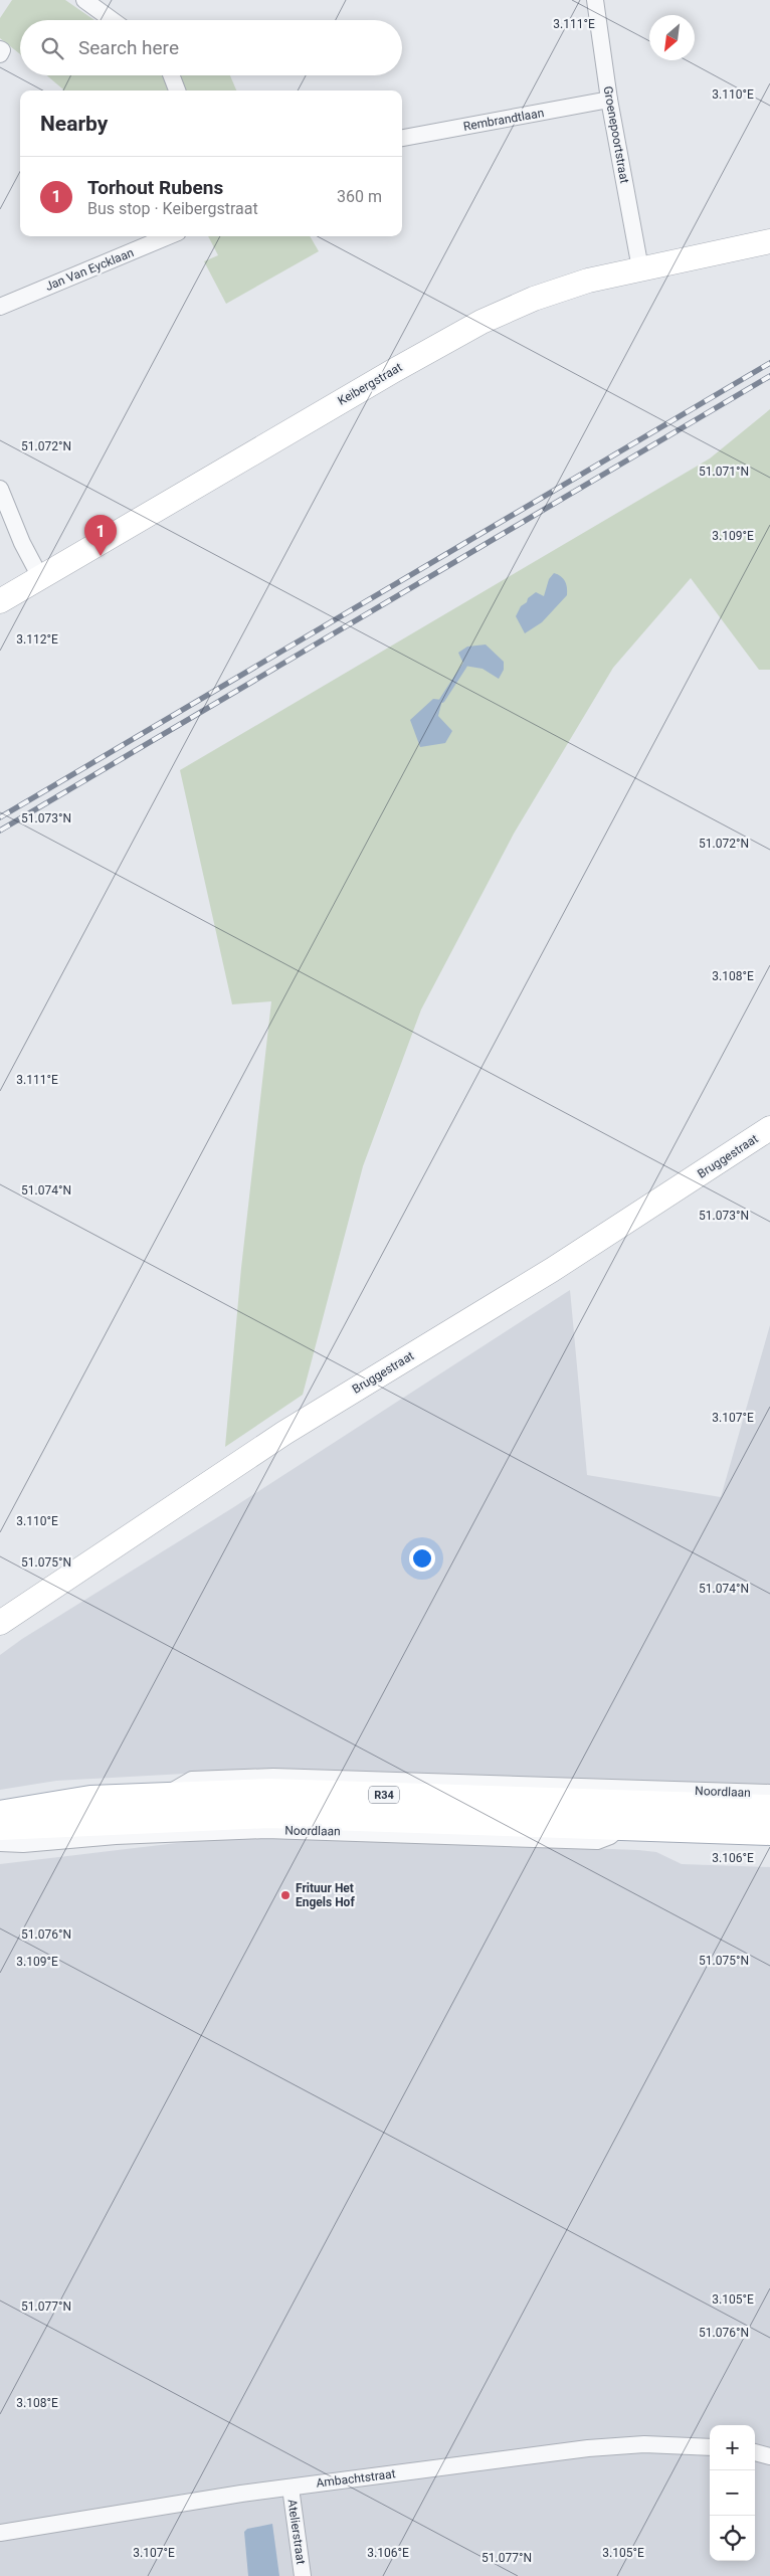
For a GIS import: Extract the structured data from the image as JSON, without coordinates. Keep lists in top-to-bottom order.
{
  "streets": {
    "main road": ["Noordlaan", "R34"],
    "street": [
      "Rembrandtlaan",
      "Groenepoortstraat",
      "Jan Van Eycklaan",
      "Keibergstraat",
      "Bruggestraat",
      "Ambachtstraat",
      "Atelierstraat"
    ]
  },
  "crossings": [
    ["Rembrandtlaan", "Groenepoortstraat"],
    ["Groenepoortstraat", "Keibergstraat"],
    ["Ambachtstraat", "Atelierstraat"]
  ],
  "places": ["Frituur Het Engels Hof"],
  "north": "bottom left",
  "page": {
    "search": "Search here",
    "heading": "Nearby",
    "list": [
      {
        "mark": "1",
        "name": "Torhout Rubens",
        "note": "Bus stop · Keibergstraat",
        "value": "360 m"
      }
    ],
    "pins": "1",
    "map_buttons": ["+", "−"]
  },
  "coordinates": [
    "3.111°E",
    "3.110°E",
    "51.072°N",
    "51.071°N",
    "3.109°E",
    "3.112°E",
    "51.073°N",
    "3.108°E",
    "51.074°N",
    "3.107°E",
    "51.075°N",
    "3.106°E",
    "51.076°N",
    "3.105°E",
    "51.077°N"
  ]
}
